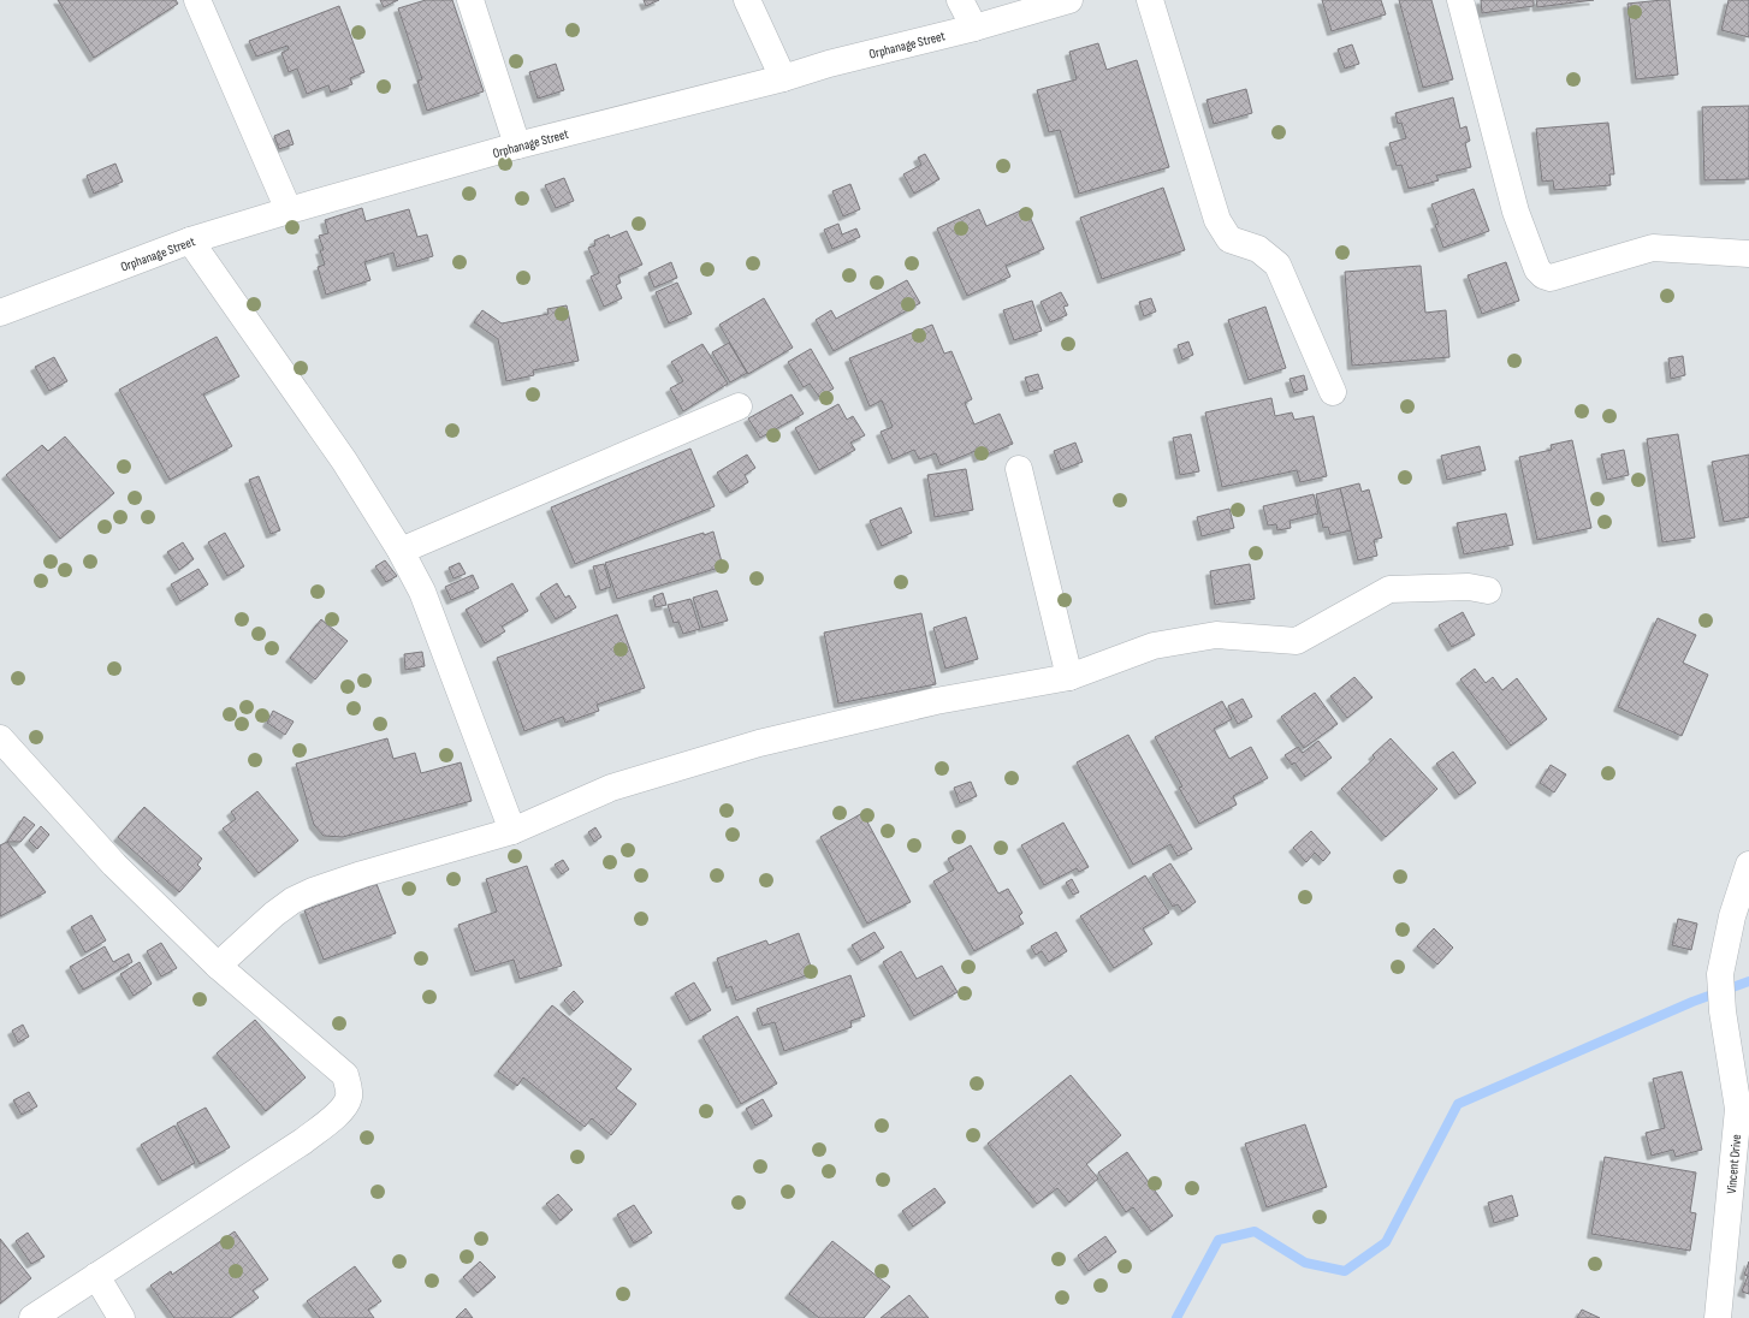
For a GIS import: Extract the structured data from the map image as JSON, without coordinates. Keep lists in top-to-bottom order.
{
  "streets": {
    "street": ["Orphanage Street", "Vincent Drive"]
  }
}
